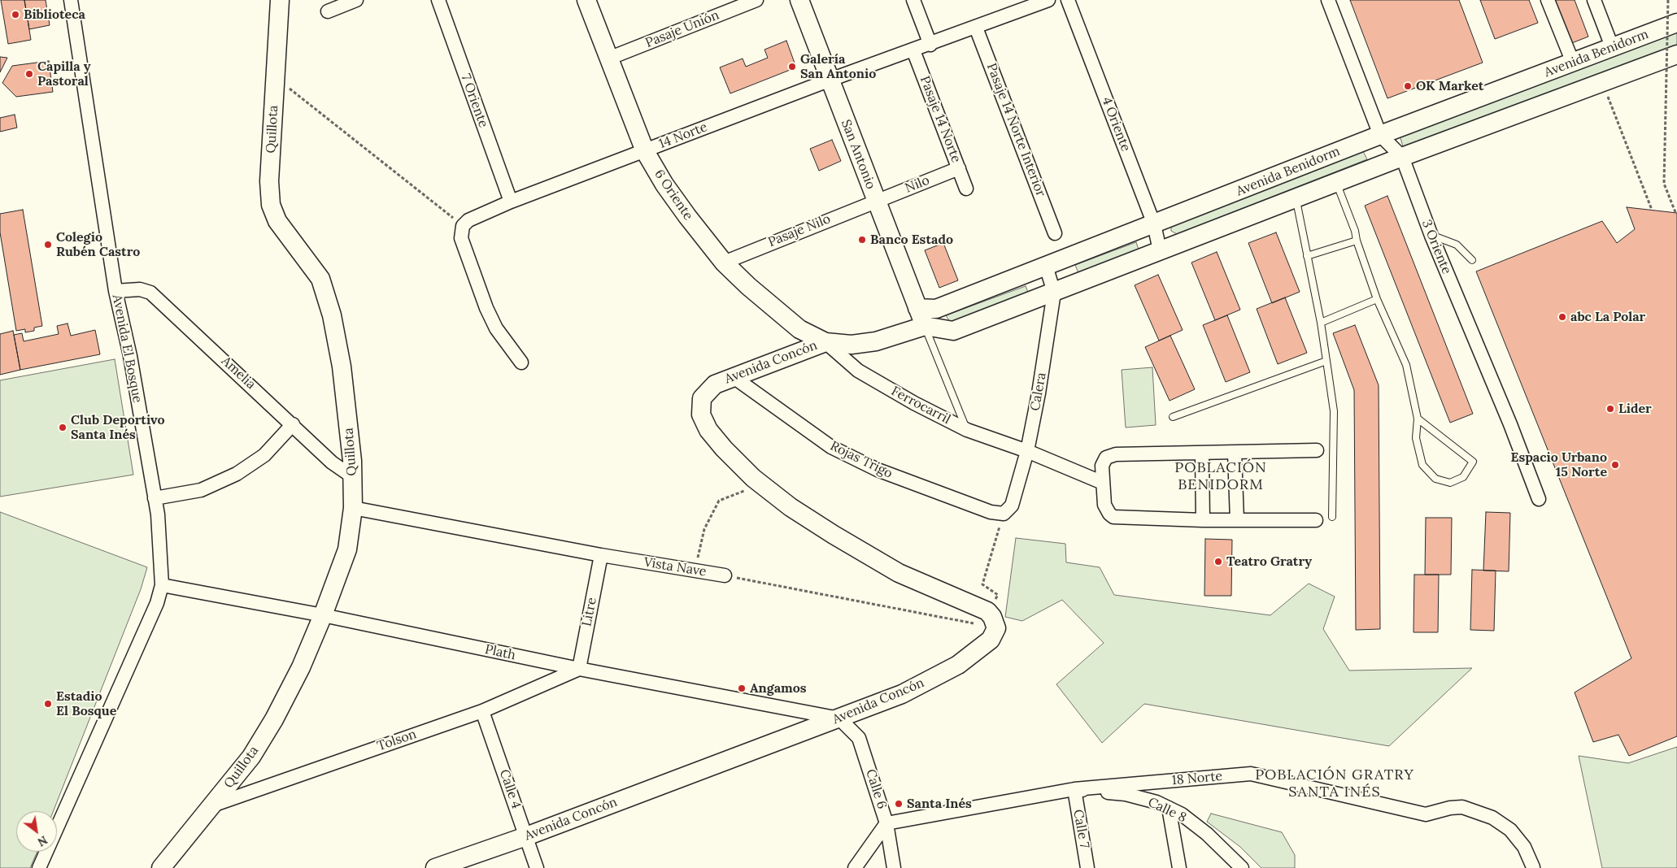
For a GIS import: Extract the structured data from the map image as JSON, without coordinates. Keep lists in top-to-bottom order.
{
  "streets": {
    "main road": [
      "Avenida Benidorm",
      "Quillota",
      "San Antonio",
      "6 Oriente",
      "Avenida Concón"
    ],
    "street": [
      "Pasaje Unión",
      "7 Oriente",
      "Pasaje 14 Norte",
      "4 Oriente",
      "Pasaje 14 Norte Interior",
      "14 Norte",
      "Nilo",
      "Pasaje Nilo",
      "3 Oriente",
      "Avenida El Bosque",
      "Amelia",
      "Calera",
      "Ferrocarril",
      "Rojas Trigo",
      "Vista Nave",
      "Litre",
      "Plath",
      "Tolson",
      "18 Norte",
      "Calle 4",
      "Calle 6",
      "Calle 8",
      "Calle 7"
    ]
  },
  "crossings": [
    ["Pasaje Unión", "6 Oriente"],
    ["Avenida Benidorm", "4 Oriente"],
    ["Avenida Benidorm", "San Antonio"],
    ["Avenida Benidorm", "6 Oriente"],
    ["Avenida Benidorm", "3 Oriente"],
    ["Avenida Benidorm", "Avenida Concón"],
    ["Avenida Benidorm", "Calera"],
    ["Avenida Benidorm", "Ferrocarril"],
    ["7 Oriente", "14 Norte"],
    ["Pasaje 14 Norte", "14 Norte"],
    ["Pasaje 14 Norte", "Nilo"],
    ["Quillota", "Amelia"],
    ["Quillota", "Vista Nave"],
    ["Quillota", "Plath"],
    ["Quillota", "Tolson"],
    ["Pasaje 14 Norte Interior", "14 Norte"],
    ["14 Norte", "San Antonio"],
    ["14 Norte", "6 Oriente"],
    ["San Antonio", "Nilo"],
    ["San Antonio", "Pasaje Nilo"],
    ["Nilo", "Pasaje Nilo"],
    ["6 Oriente", "Pasaje Nilo"],
    ["6 Oriente", "Avenida Concón"],
    ["6 Oriente", "Ferrocarril"],
    ["Avenida El Bosque", "Amelia"],
    ["Avenida El Bosque", "Plath"],
    ["Avenida Concón", "Ferrocarril"],
    ["Avenida Concón", "Rojas Trigo"],
    ["Avenida Concón", "Vista Nave"],
    ["Avenida Concón", "Plath"],
    ["Avenida Concón", "Calle 4"],
    ["Avenida Concón", "Calle 6"],
    ["Calera", "Ferrocarril"],
    ["Calera", "Rojas Trigo"],
    ["Vista Nave", "Litre"],
    ["Litre", "Plath"],
    ["Litre", "Tolson"],
    ["Plath", "Tolson"],
    ["Plath", "Calle 6"],
    ["Tolson", "Calle 4"],
    ["18 Norte", "Calle 6"],
    ["18 Norte", "Calle 8"],
    ["18 Norte", "Calle 7"],
    ["Calle 8", "Calle 7"]
  ],
  "districts": ["POBLACIÓN BENIDORM", "POBLACIÓN GRATRY SANTA INÉS"],
  "places": [
    "Biblioteca",
    "Galería San Antonio",
    "Capilla y Pastoral",
    "OK Market",
    "Banco Estado",
    "Colegio Rubén Castro",
    "abc La Polar",
    "Lider",
    "Club Deportivo Santa Inés",
    "Espacio Urbano 15 Norte",
    "Teatro Gratry",
    "Angamos",
    "Estadio El Bosque",
    "Santa Inés"
  ],
  "north": "bottom right"
}
